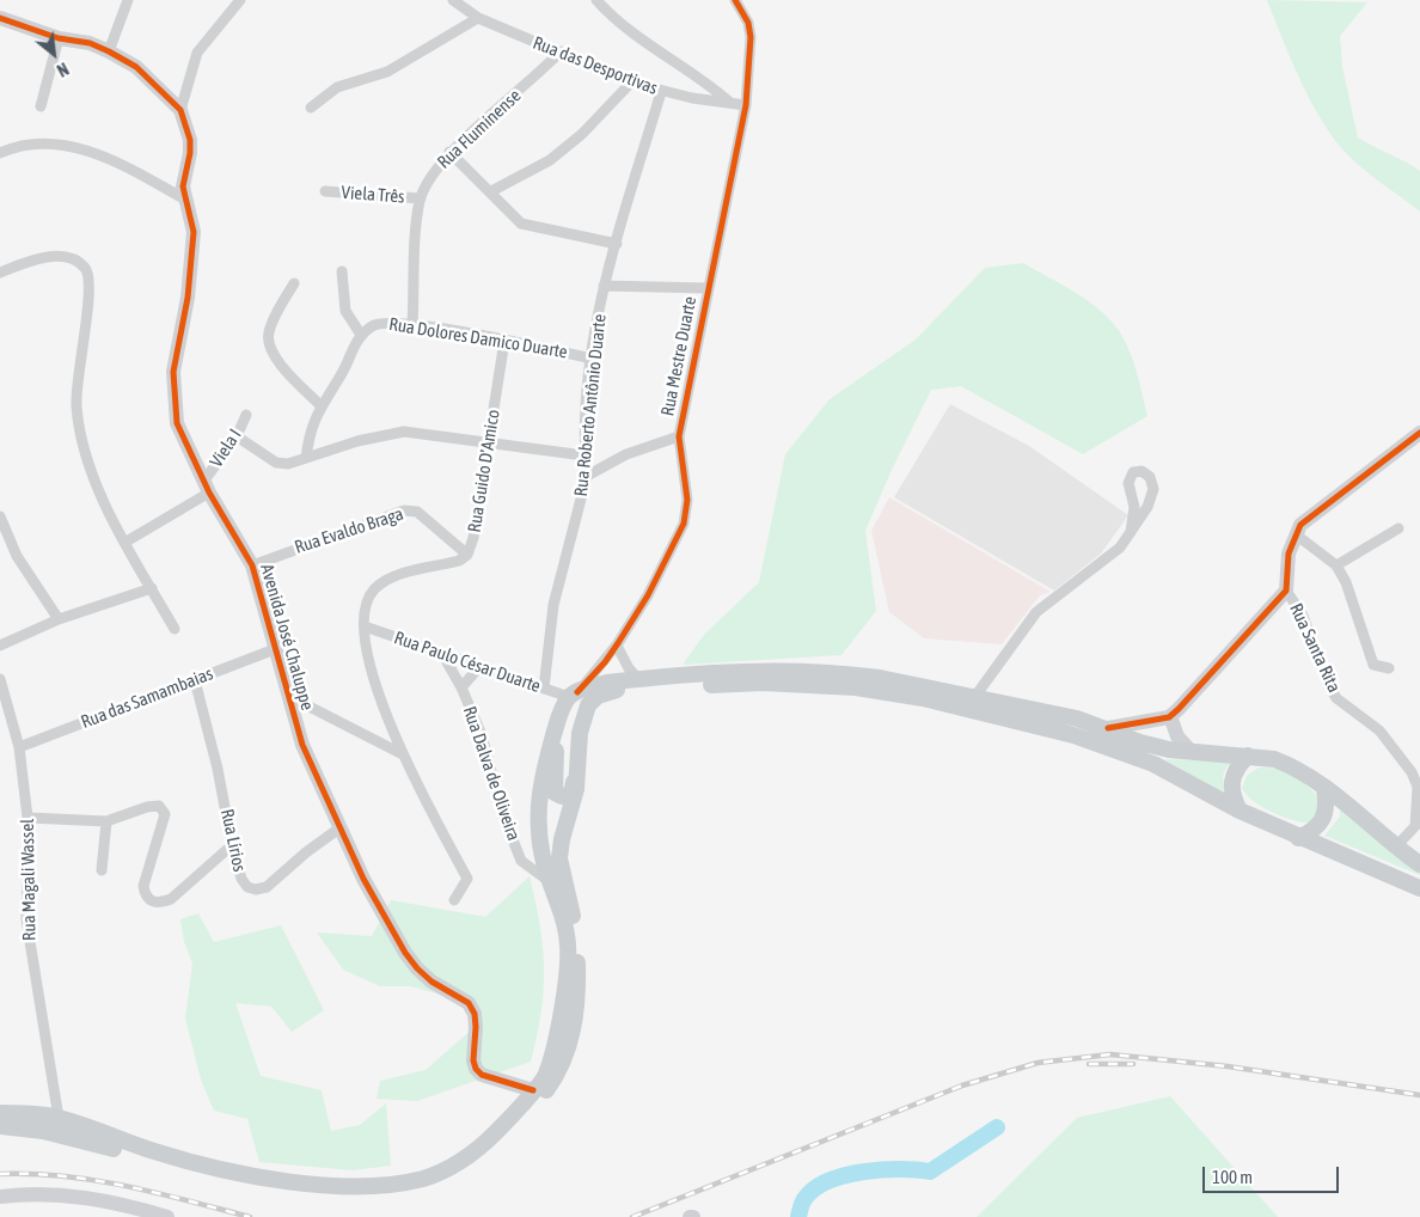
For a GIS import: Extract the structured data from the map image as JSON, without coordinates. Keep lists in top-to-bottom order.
{
  "streets": {
    "street": [
      "Rua das Desportivas",
      "Rua Fluminense",
      "Viela Três",
      "Rua Dolores Damico Duarte",
      "Rua Mestre Duarte",
      "Rua Roberto Antônio Duarte",
      "Viela I",
      "Rua Guido D'Amico",
      "Rua Evaldo Braga",
      "Avenida José Chaluppe",
      "Rua Santa Rita",
      "Rua Paulo César Duarte",
      "Rua das Samambaias",
      "Rua Dalva de Oliveira",
      "Rua Lírios",
      "Rua Magali Wassel"
    ]
  },
  "crossings": [
    ["Rua das Desportivas", "Rua Fluminense"],
    ["Rua das Desportivas", "Rua Mestre Duarte"],
    ["Rua das Desportivas", "Rua Roberto Antônio Duarte"],
    ["Rua Fluminense", "Viela Três"],
    ["Rua Fluminense", "Rua Dolores Damico Duarte"],
    ["Rua Dolores Damico Duarte", "Rua Roberto Antônio Duarte"],
    ["Rua Dolores Damico Duarte", "Rua Guido D'Amico"],
    ["Rua Mestre Duarte", "Rua Paulo César Duarte"],
    ["Rua Roberto Antônio Duarte", "Rua Paulo César Duarte"],
    ["Viela I", "Avenida José Chaluppe"],
    ["Rua Guido D'Amico", "Rua Evaldo Braga"],
    ["Rua Guido D'Amico", "Rua Paulo César Duarte"],
    ["Rua Evaldo Braga", "Avenida José Chaluppe"],
    ["Avenida José Chaluppe", "Rua das Samambaias"],
    ["Avenida José Chaluppe", "Rua Lírios"],
    ["Rua Paulo César Duarte", "Rua Dalva de Oliveira"],
    ["Rua das Samambaias", "Rua Lírios"],
    ["Rua das Samambaias", "Rua Magali Wassel"]
  ],
  "scale_bar": "100 m",
  "north": "bottom right"
}
